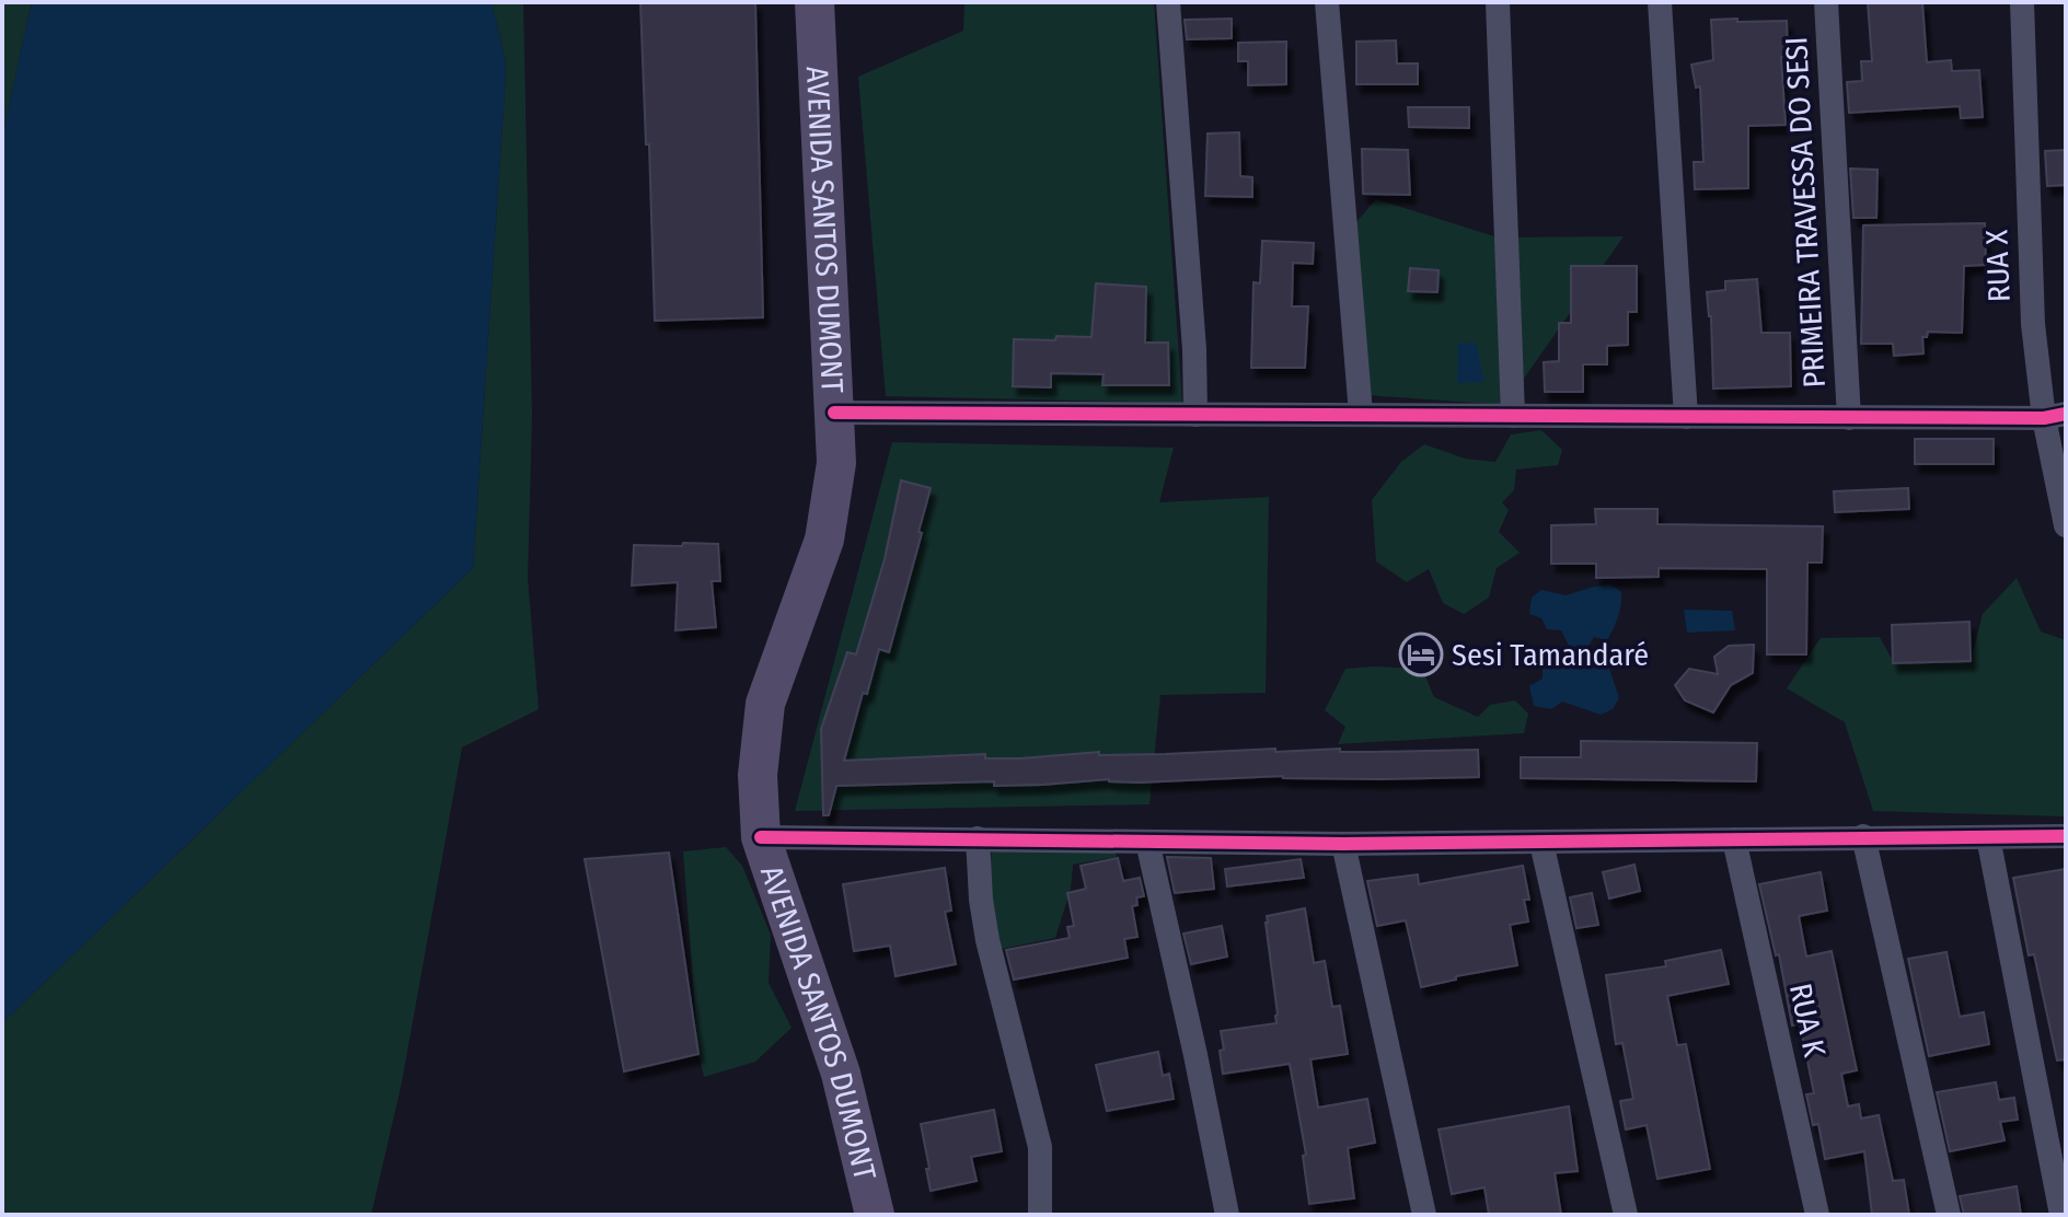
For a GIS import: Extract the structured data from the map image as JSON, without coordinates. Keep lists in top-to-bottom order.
{
  "streets": {
    "main road": ["AVENIDA SANTOS DUMONT"],
    "street": ["PRIMEIRA TRAVESSA DO SESI", "RUA X", "RUA K"]
  },
  "places": {
    "hotel": ["Sesi Tamandaré"]
  }
}
